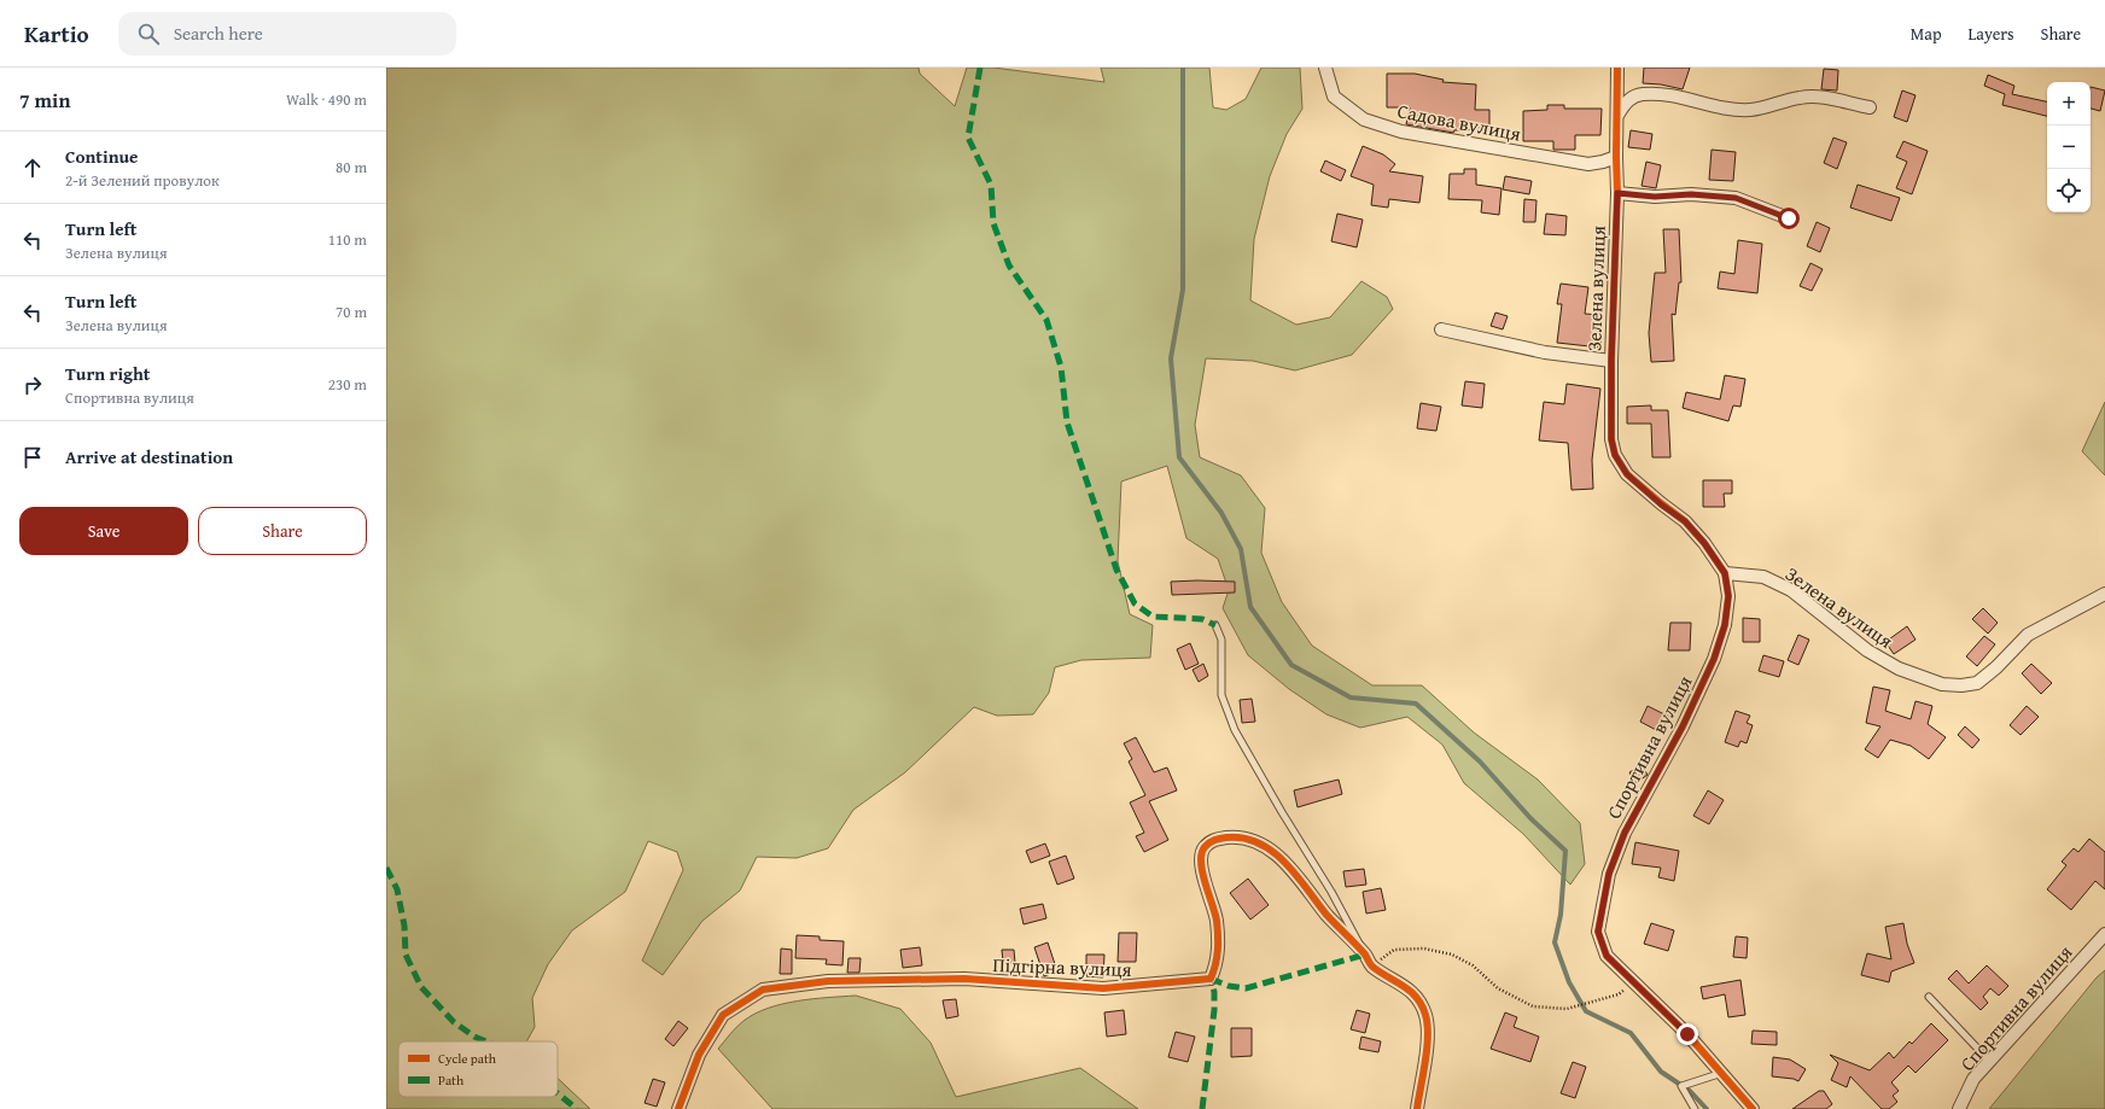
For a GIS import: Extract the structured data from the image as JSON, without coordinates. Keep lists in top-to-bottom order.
{
  "streets": {
    "street": [
      "Садова вулиця",
      "Зелена вулиця",
      "Спортивна вулиця",
      "Підгірна вулиця"
    ]
  },
  "crossings": [
    ["Садова вулиця", "Зелена вулиця"],
    ["Зелена вулиця", "Спортивна вулиця"]
  ],
  "legend": ["Cycle path", "Path"],
  "page": {
    "header": "Kartio",
    "search": "Search here",
    "nav": ["Map", "Layers", "Share"],
    "heading": ["7 min", "Walk · 490 m"],
    "map_buttons": ["+", "−"],
    "list": [
      ["Continue", "2-й Зелений провулок", "80 m"],
      ["Turn left", "Зелена вулиця", "110 m"],
      ["Turn left", "Зелена вулиця", "70 m"],
      ["Turn right", "Спортивна вулиця", "230 m"],
      "Arrive at destination"
    ],
    "buttons": ["Save", "Share"]
  }
}
